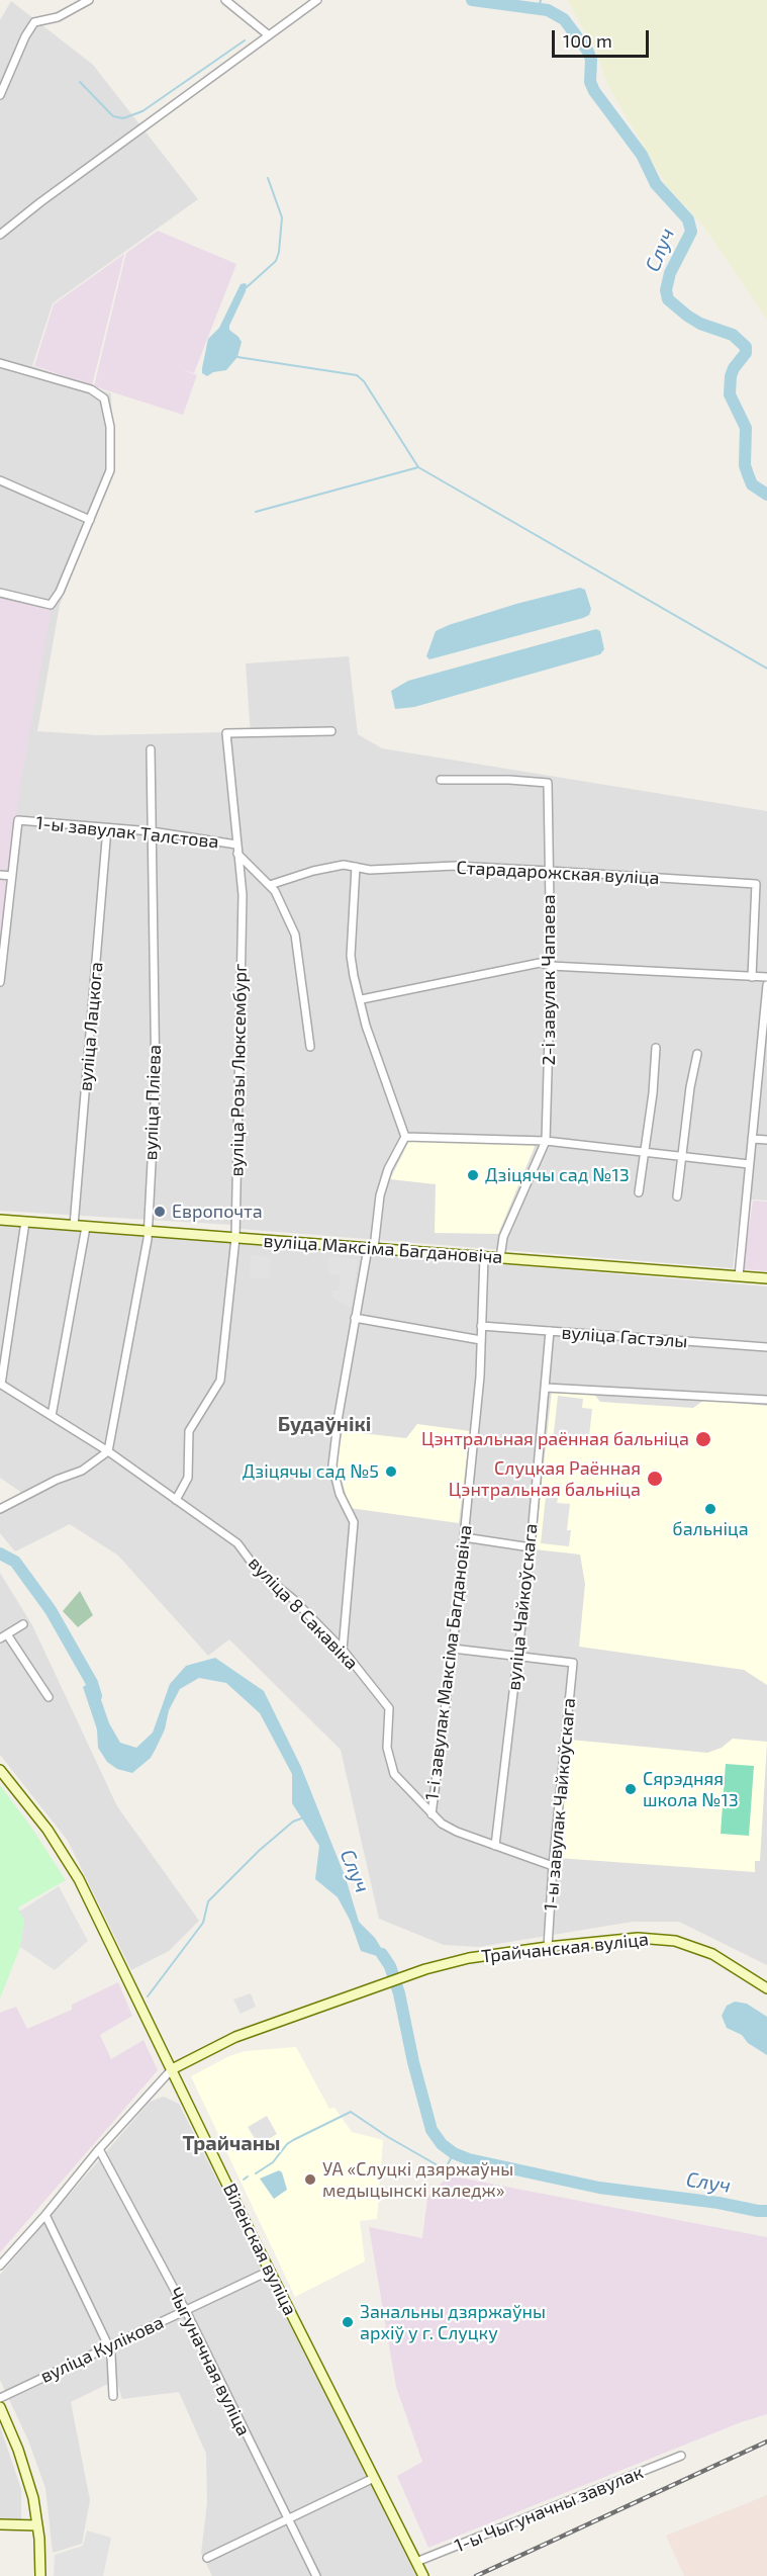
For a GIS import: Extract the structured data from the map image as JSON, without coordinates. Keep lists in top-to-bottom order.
{
  "streets": {
    "main road": ["вуліца Максіма Багдановіча", "Трайчанская вуліца", "Віленская вуліца"],
    "street": [
      "1-ы завулак Талстова",
      "Старадарожская вуліца",
      "2-і завулак Чапаева",
      "вуліца Лацкога",
      "вуліца Розы Люксембург",
      "вуліца Пліева",
      "вуліца Гастэлы",
      "вуліца Чайкоўскага",
      "вуліца 8 Сакавіка",
      "1-і завулак Максіма Багдановіча",
      "1-ы завулак Чайкоўскага",
      "вуліца Кулікова",
      "Чыгуначная вуліца",
      "1-ы Чыгуначны завулак"
    ]
  },
  "crossings": [
    ["1-ы завулак Талстова", "Старадарожская вуліца"],
    ["1-ы завулак Талстова", "вуліца Лацкога"],
    ["1-ы завулак Талстова", "вуліца Розы Люксембург"],
    ["1-ы завулак Талстова", "вуліца Пліева"],
    ["Старадарожская вуліца", "2-і завулак Чапаева"],
    ["2-і завулак Чапаева", "вуліца Максіма Багдановіча"],
    ["вуліца Лацкога", "вуліца Максіма Багдановіча"],
    ["вуліца Розы Люксембург", "вуліца Максіма Багдановіча"],
    ["вуліца Розы Люксембург", "вуліца 8 Сакавіка"],
    ["вуліца Пліева", "вуліца Максіма Багдановіча"],
    ["вуліца Пліева", "вуліца 8 Сакавіка"],
    ["вуліца Максіма Багдановіча", "1-і завулак Максіма Багдановіча"],
    ["вуліца Гастэлы", "вуліца Чайкоўскага"],
    ["вуліца Гастэлы", "1-і завулак Максіма Багдановіча"],
    ["вуліца Чайкоўскага", "вуліца 8 Сакавіка"],
    ["вуліца Чайкоўскага", "1-ы завулак Чайкоўскага"],
    ["вуліца 8 Сакавіка", "1-і завулак Максіма Багдановіча"],
    ["вуліца 8 Сакавіка", "1-ы завулак Чайкоўскага"],
    ["1-ы завулак Чайкоўскага", "Трайчанская вуліца"],
    ["Трайчанская вуліца", "Віленская вуліца"],
    ["Віленская вуліца", "вуліца Кулікова"],
    ["Віленская вуліца", "1-ы Чыгуначны завулак"],
    ["вуліца Кулікова", "Чыгуначная вуліца"]
  ],
  "districts": ["Будаўнікі", "Трайчаны"],
  "water": ["Случ"],
  "places": [
    "Дзіцячы сад №13",
    "Европочта",
    "Цэнтральная раённая бальніца",
    "Дзіцячы сад №5",
    "Слуцкая Раённая Цэнтральная бальніца",
    "бальніца",
    "Сярэдняя школа №13",
    "УА «Слуцкі дзяржаўны медыцынскі каледж»",
    "Занальны дзяржаўны архіў у г. Слуцку"
  ],
  "scale_bar": "100 m"
}
